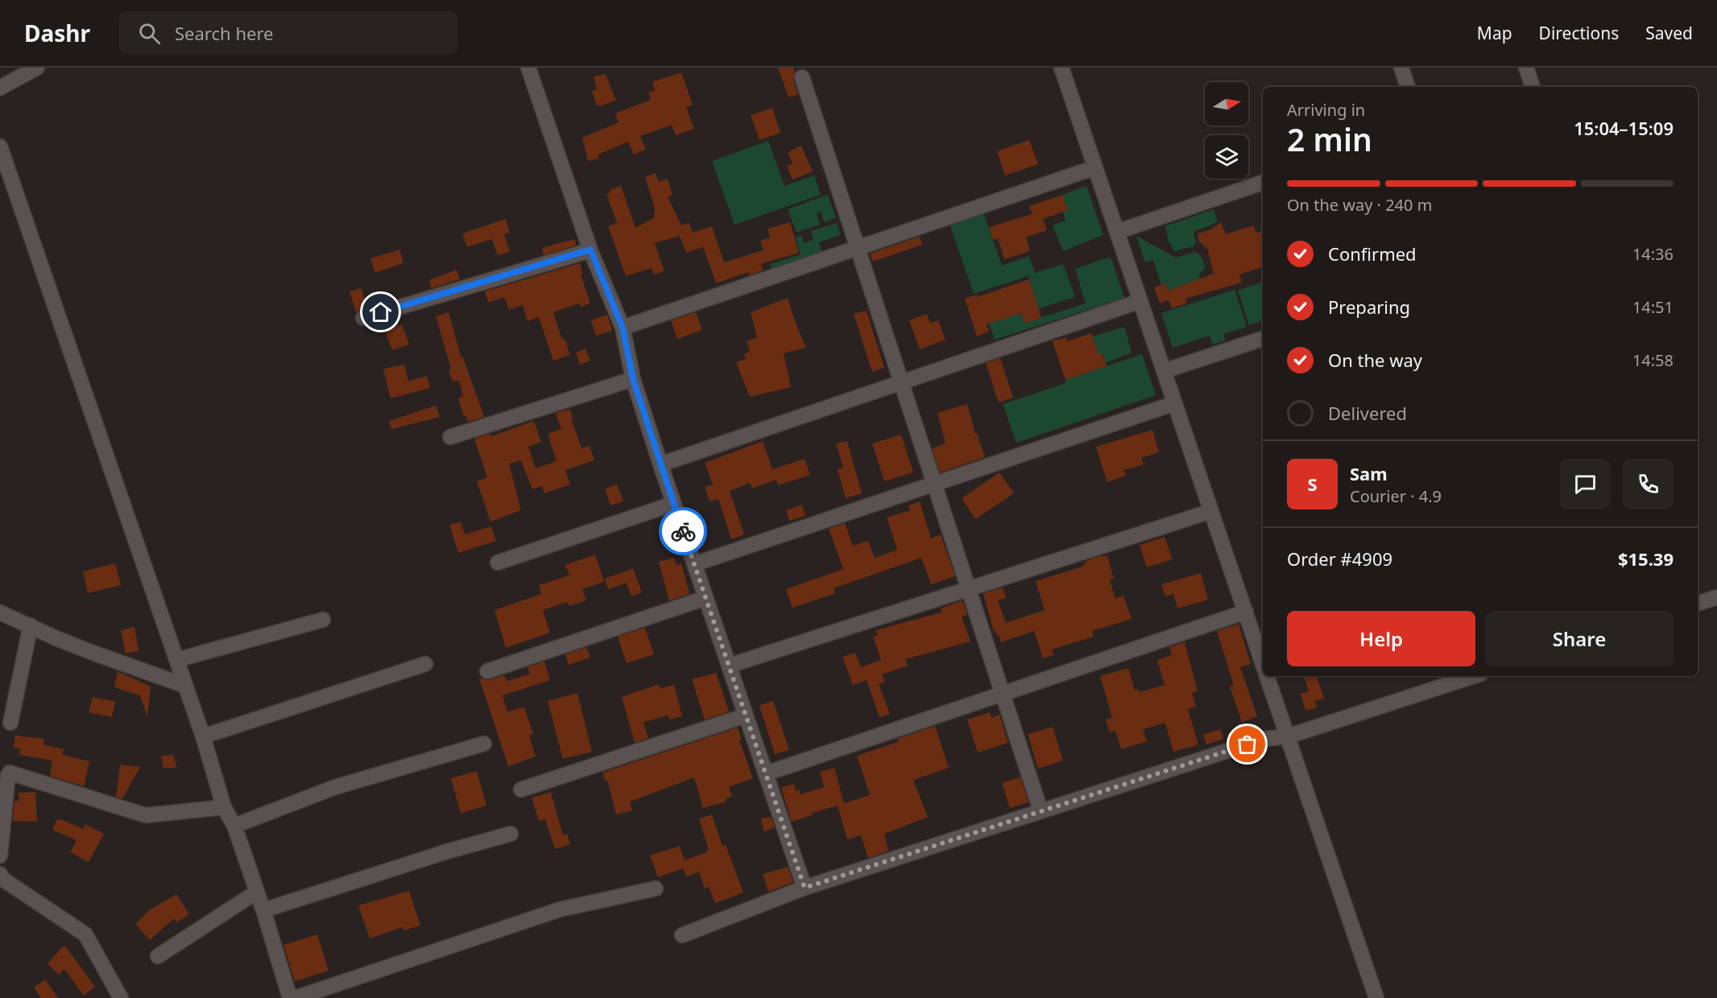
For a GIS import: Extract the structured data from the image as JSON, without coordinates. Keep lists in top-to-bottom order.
{
  "north": "right",
  "page": {
    "header": "Dashr",
    "search": "Search here",
    "nav": ["Map", "Directions", "Saved"],
    "heading": ["2 min", "Arriving in", "15:04–15:09"],
    "panel": [
      "Sam",
      "Courier · 4.9",
      "Order #4909",
      "$15.39"
    ],
    "bar": "On the way · 240 m",
    "list": [
      ["Confirmed", "14:36"],
      ["Preparing", "14:51"],
      ["On the way", "14:58"],
      "Delivered"
    ],
    "round": "S",
    "buttons": ["Help", "Share"]
  }
}
